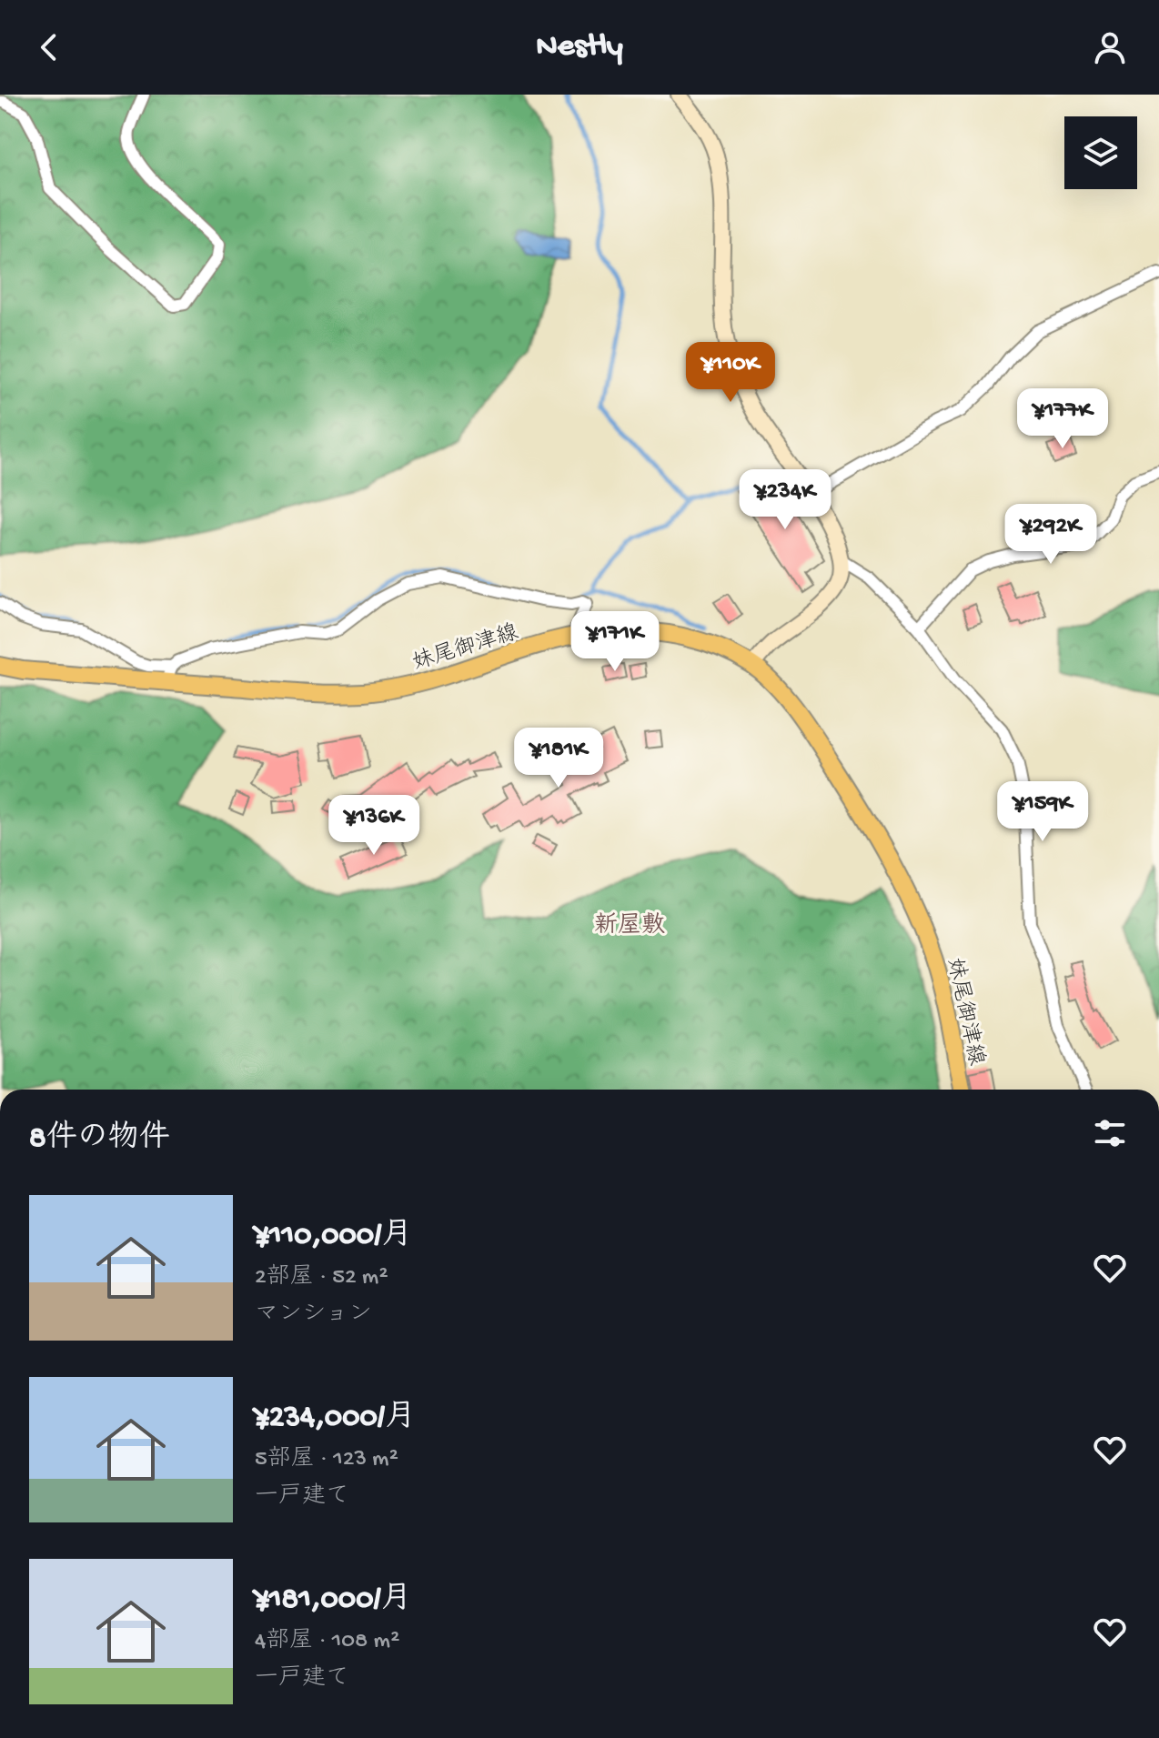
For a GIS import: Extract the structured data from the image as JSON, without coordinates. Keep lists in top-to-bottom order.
{
  "streets": {
    "main road": ["妹尾御津線"]
  },
  "districts": ["新屋敷"],
  "page": {
    "header": "Nestly",
    "price": [
      "¥110K",
      "¥177K",
      "¥234K",
      "¥292K",
      "¥171K",
      "¥181K",
      "¥159K",
      "¥136K"
    ],
    "heading": "8件の物件",
    "list": [
      {
        "name": "¥110,000/月",
        "note": "2部屋 · 52 m² · マンション"
      },
      {
        "name": "¥234,000/月",
        "note": "5部屋 · 123 m² · 一戸建て"
      },
      {
        "name": "¥181,000/月",
        "note": "4部屋 · 108 m² · 一戸建て"
      }
    ]
  }
}
